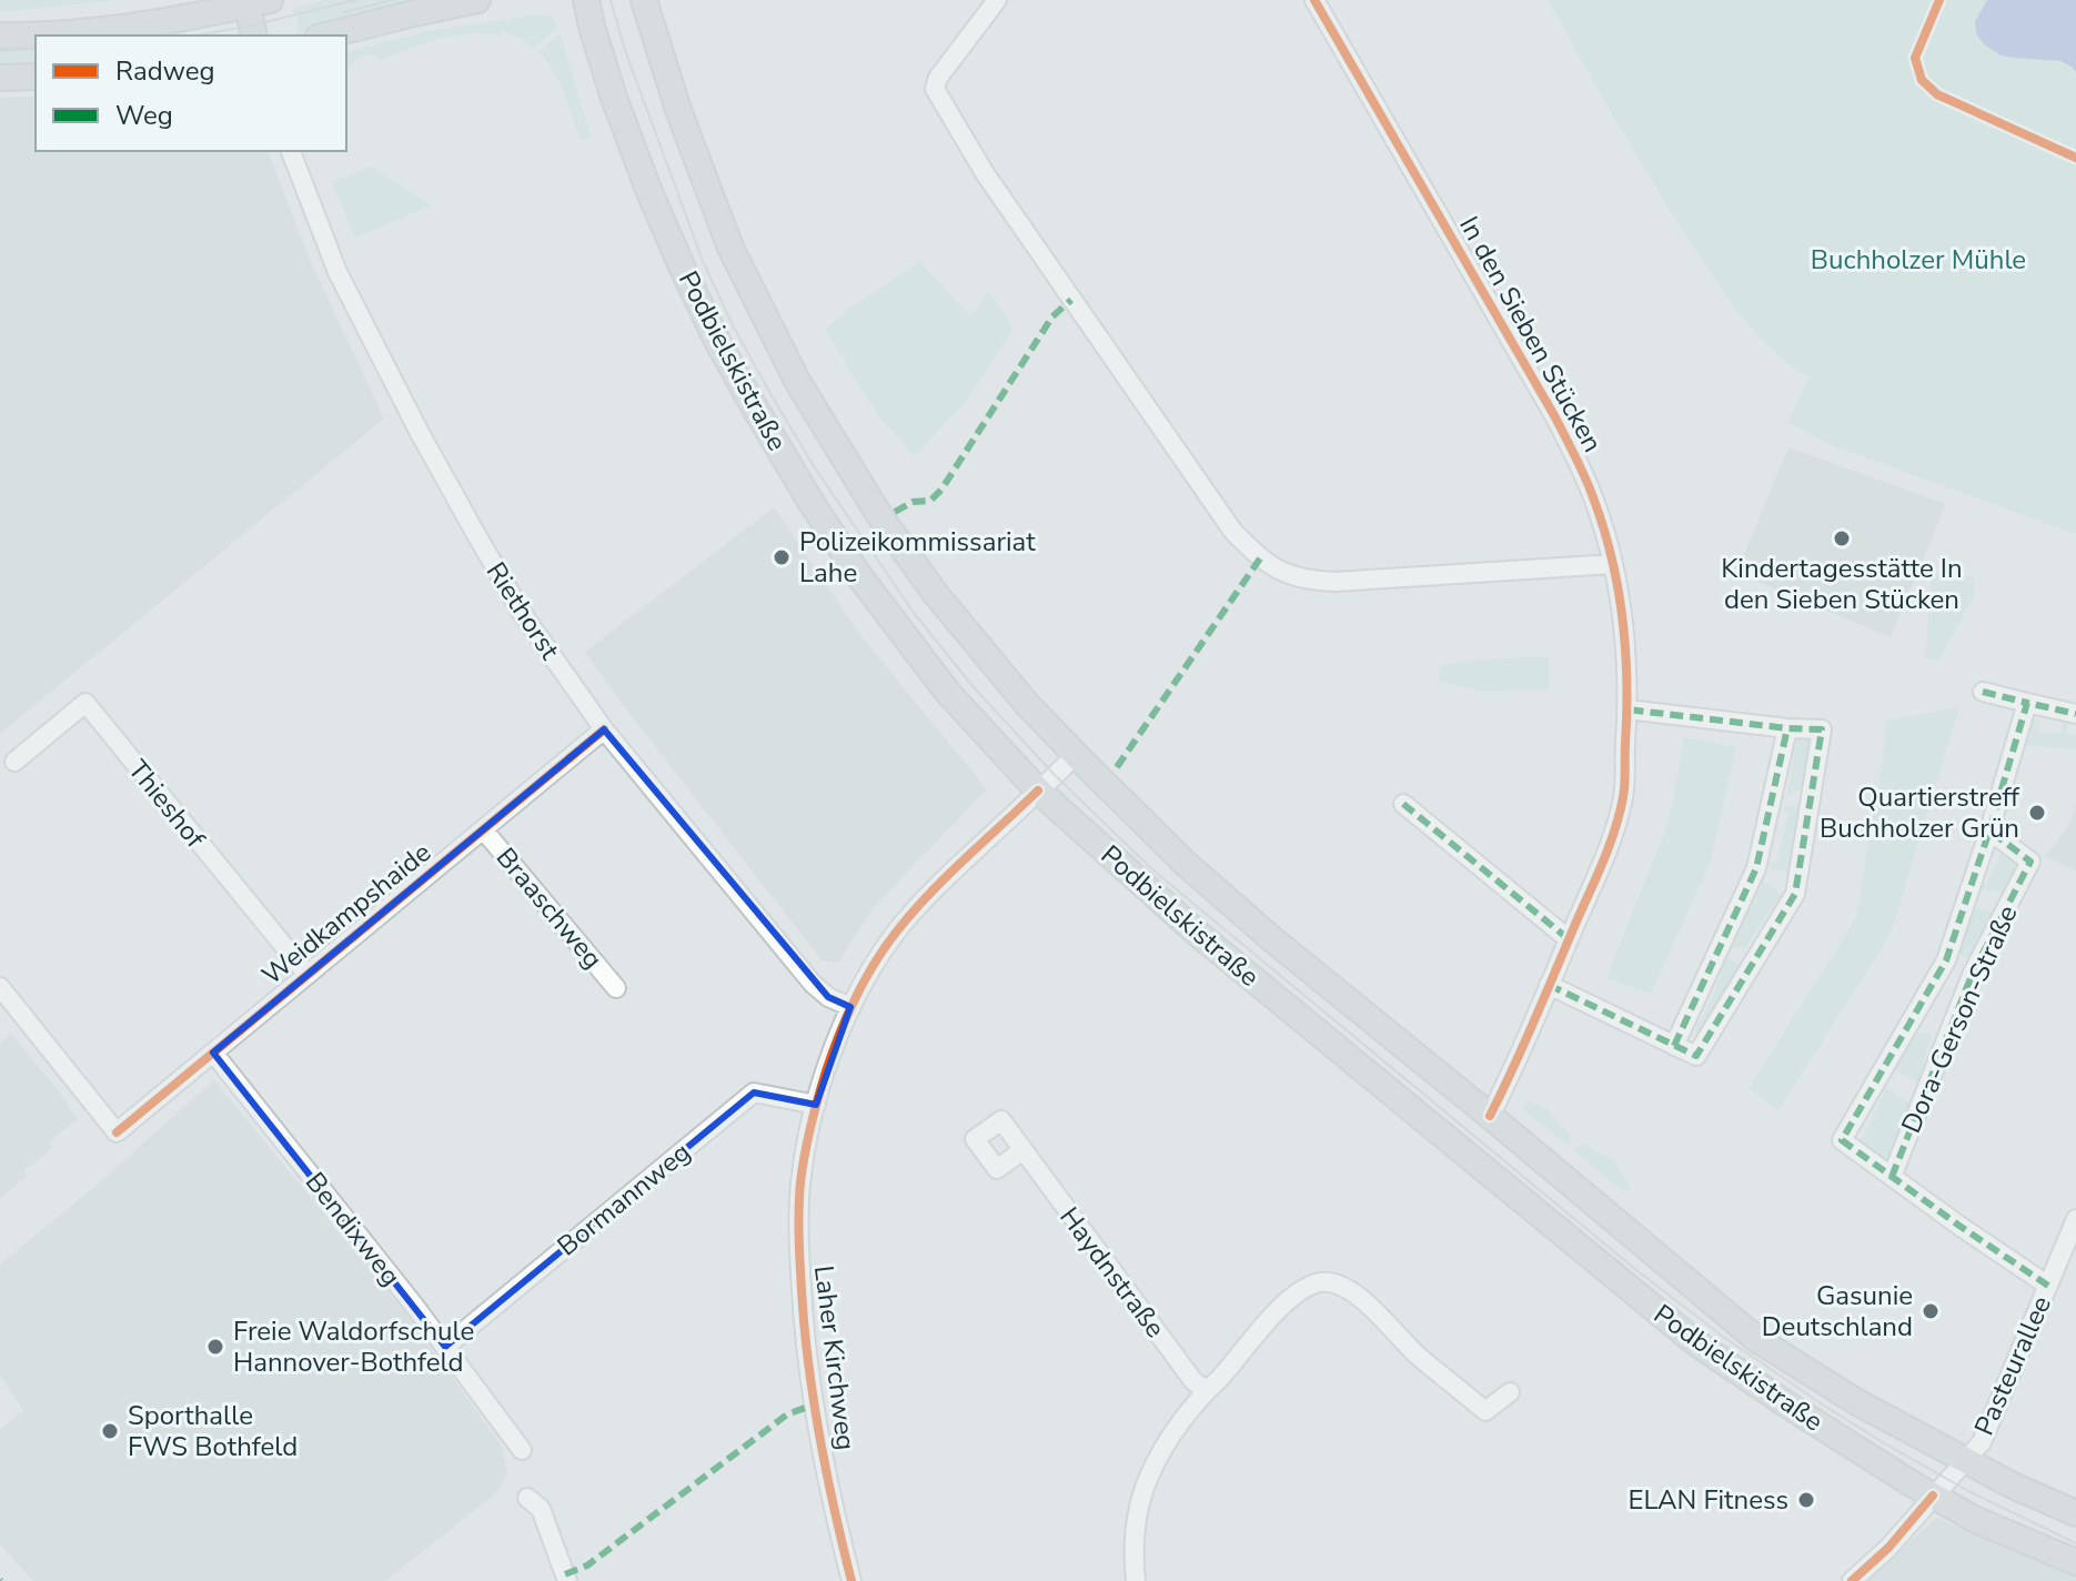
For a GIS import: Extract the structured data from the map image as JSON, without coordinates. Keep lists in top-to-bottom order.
{
  "streets": {
    "main road": ["Podbielskistraße"],
    "street": [
      "In den Sieben Stücken",
      "Riethorst",
      "Thieshof",
      "Braaschweg",
      "Weidkampshaide",
      "Dora-Gerson-Straße",
      "Bormannweg",
      "Bendixweg",
      "Haydnstraße",
      "Laher Kirchweg",
      "Pasteurallee"
    ]
  },
  "crossings": [
    ["In den Sieben Stücken", "Podbielskistraße"],
    ["Podbielskistraße", "Laher Kirchweg"],
    ["Podbielskistraße", "Pasteurallee"],
    ["Riethorst", "Weidkampshaide"],
    ["Riethorst", "Laher Kirchweg"],
    ["Thieshof", "Weidkampshaide"],
    ["Braaschweg", "Weidkampshaide"],
    ["Weidkampshaide", "Bendixweg"],
    ["Dora-Gerson-Straße", "Pasteurallee"],
    ["Bormannweg", "Bendixweg"],
    ["Bormannweg", "Laher Kirchweg"]
  ],
  "parks": ["Buchholzer Mühle"],
  "places": [
    "Kindertagesstätte In den Sieben Stücken",
    "Polizeikommissariat Lahe",
    "Quartierstreff Buchholzer Grün",
    "Gasunie Deutschland",
    "Freie Waldorfschule Hannover-Bothfeld",
    "Sporthalle FWS Bothfeld",
    "ELAN Fitness"
  ],
  "legend": ["Radweg", "Weg"]
}
